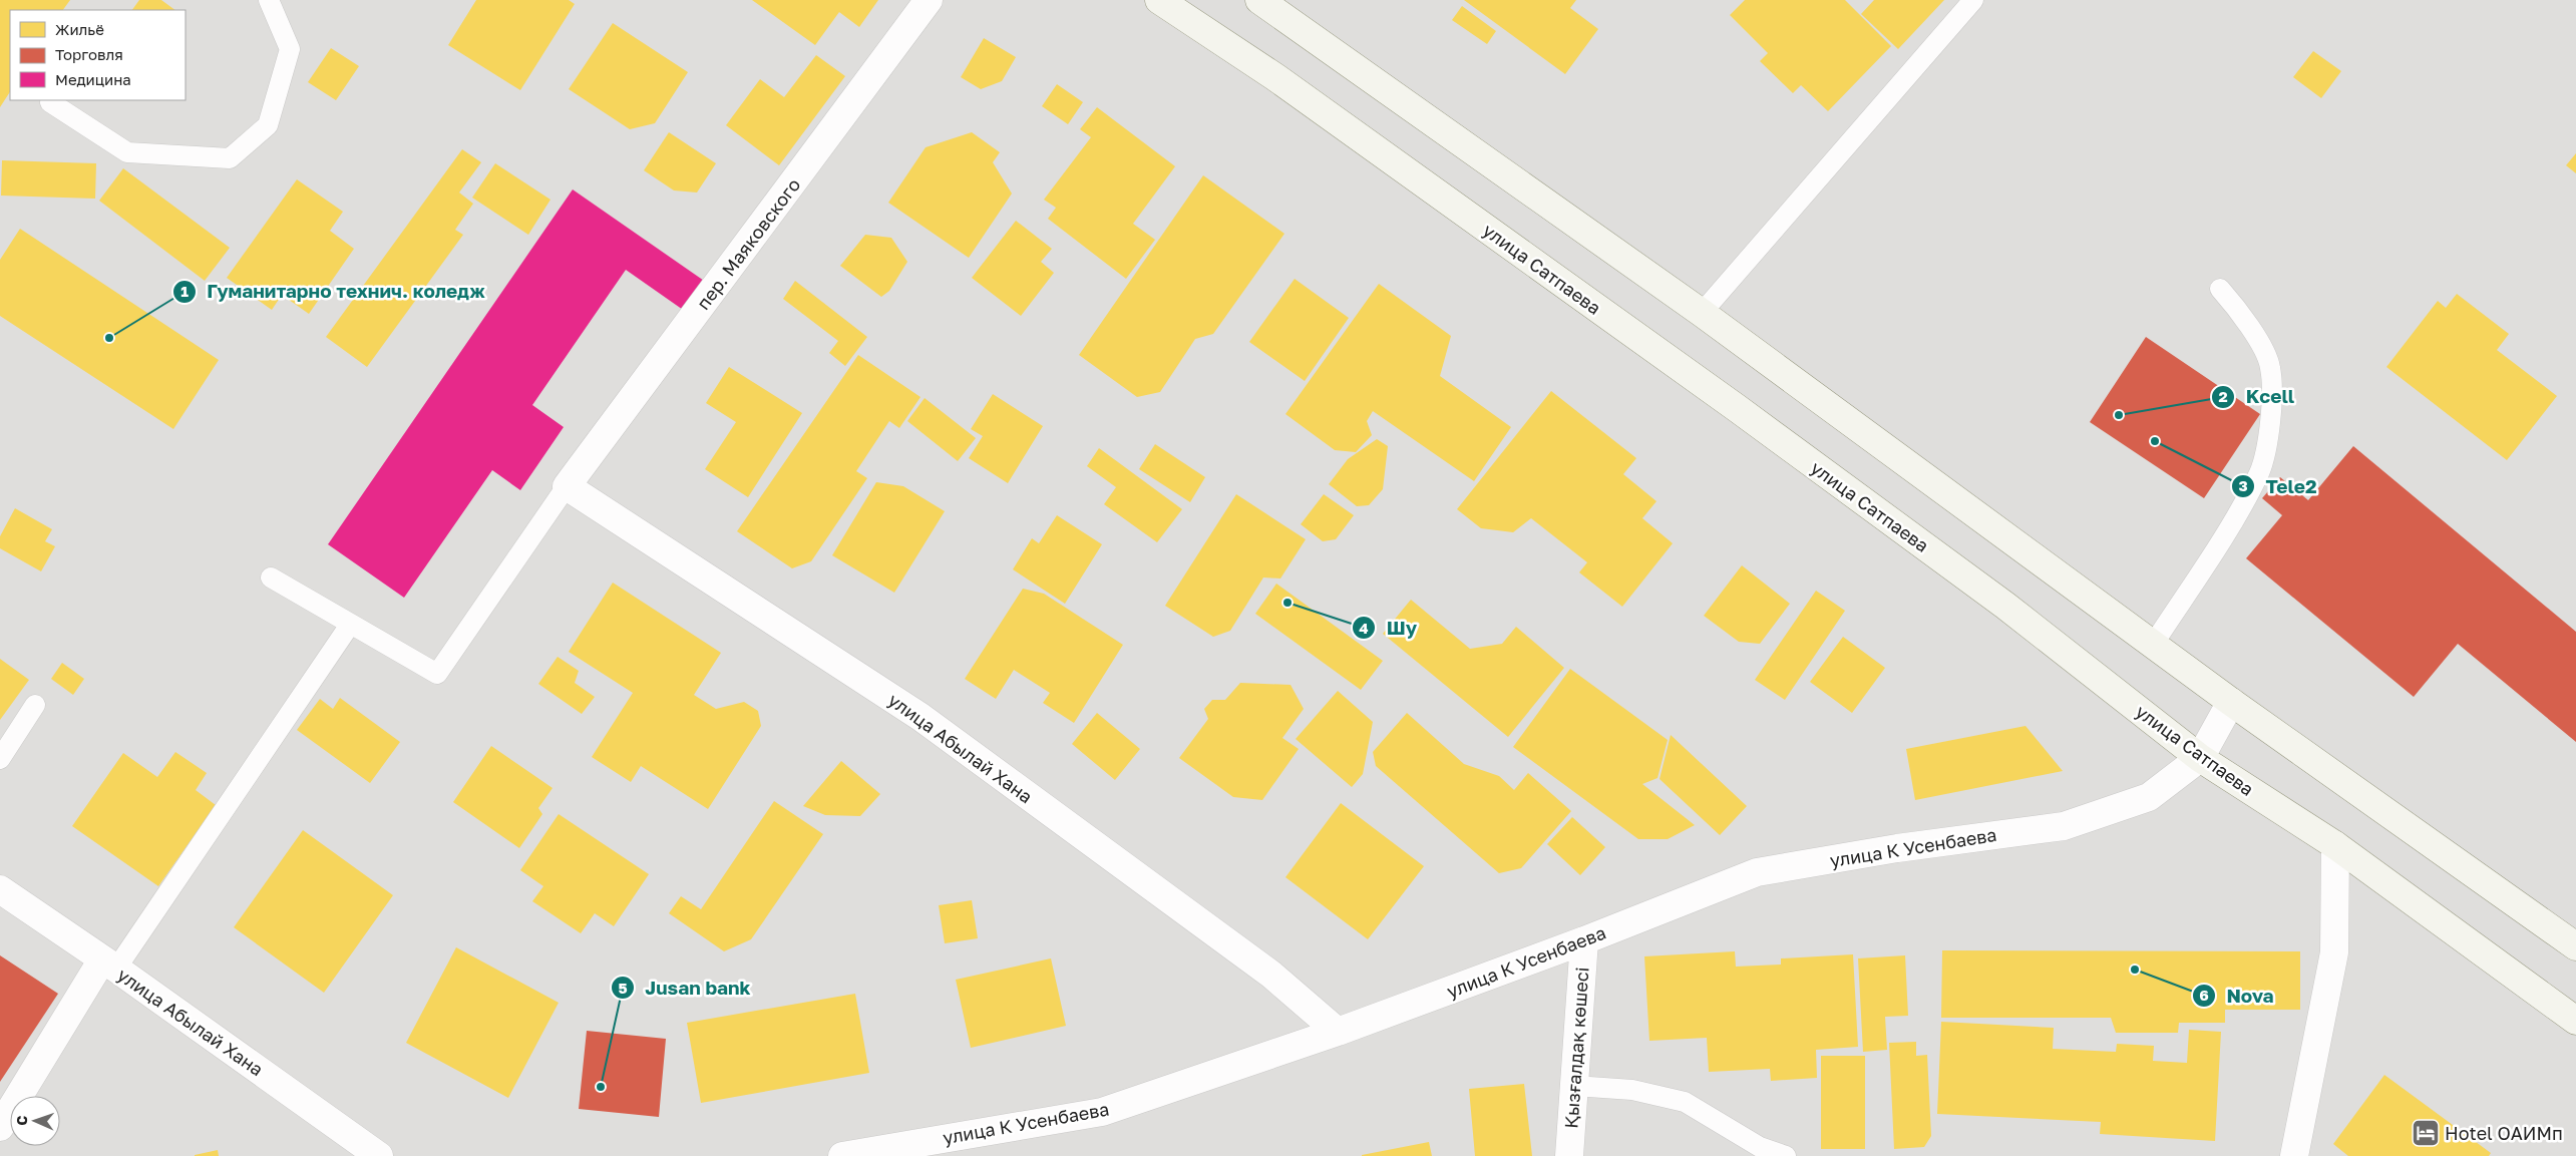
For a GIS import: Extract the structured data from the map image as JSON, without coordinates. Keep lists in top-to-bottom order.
{
  "streets": {
    "street": [
      "пер. Маяковского",
      "улица Сатпаева",
      "улица Абылай Хана",
      "улица К Усенбаева",
      "Қызғалдақ көшесі"
    ]
  },
  "crossings": [
    ["пер. Маяковского", "улица Абылай Хана"],
    ["улица Сатпаева", "улица К Усенбаева"],
    ["улица Абылай Хана", "улица К Усенбаева"],
    ["улица К Усенбаева", "Қызғалдақ көшесі"]
  ],
  "places": {
    "other": [
      "Гуманитарно технич. коледж",
      "Kcell",
      "Tele2",
      "Шу",
      "Nova",
      "Jusan bank"
    ],
    "hotel": ["Hotel OАИMп"]
  },
  "legend": ["Жильё", "Торговля", "Медицина"],
  "north": "left"
}
